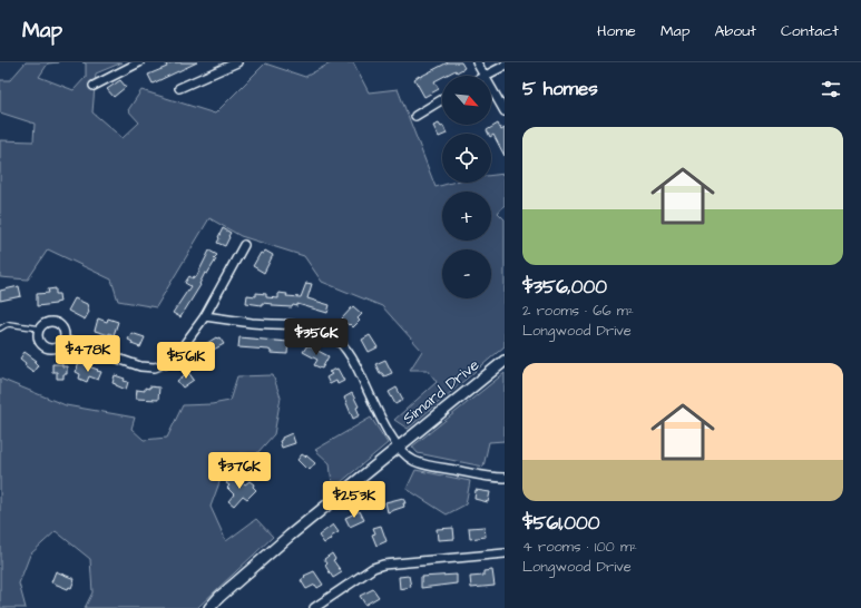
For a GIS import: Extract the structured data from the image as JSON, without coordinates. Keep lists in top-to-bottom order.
{
  "streets": {
    "street": ["Simard Drive"]
  },
  "north": "bottom right",
  "page": {
    "header": "Map",
    "nav": [
      "Home",
      "Map",
      "About",
      "Contact"
    ],
    "heading": "5 homes",
    "map_buttons": ["+", "−"],
    "list": [
      {
        "name": "$356,000",
        "note": "2 rooms · 66 m² · Longwood Drive"
      },
      {
        "name": "$561,000",
        "note": "4 rooms · 100 m² · Longwood Drive"
      }
    ],
    "price": [
      "$356K",
      "$478K",
      "$561K",
      "$376K",
      "$253K"
    ]
  }
}
